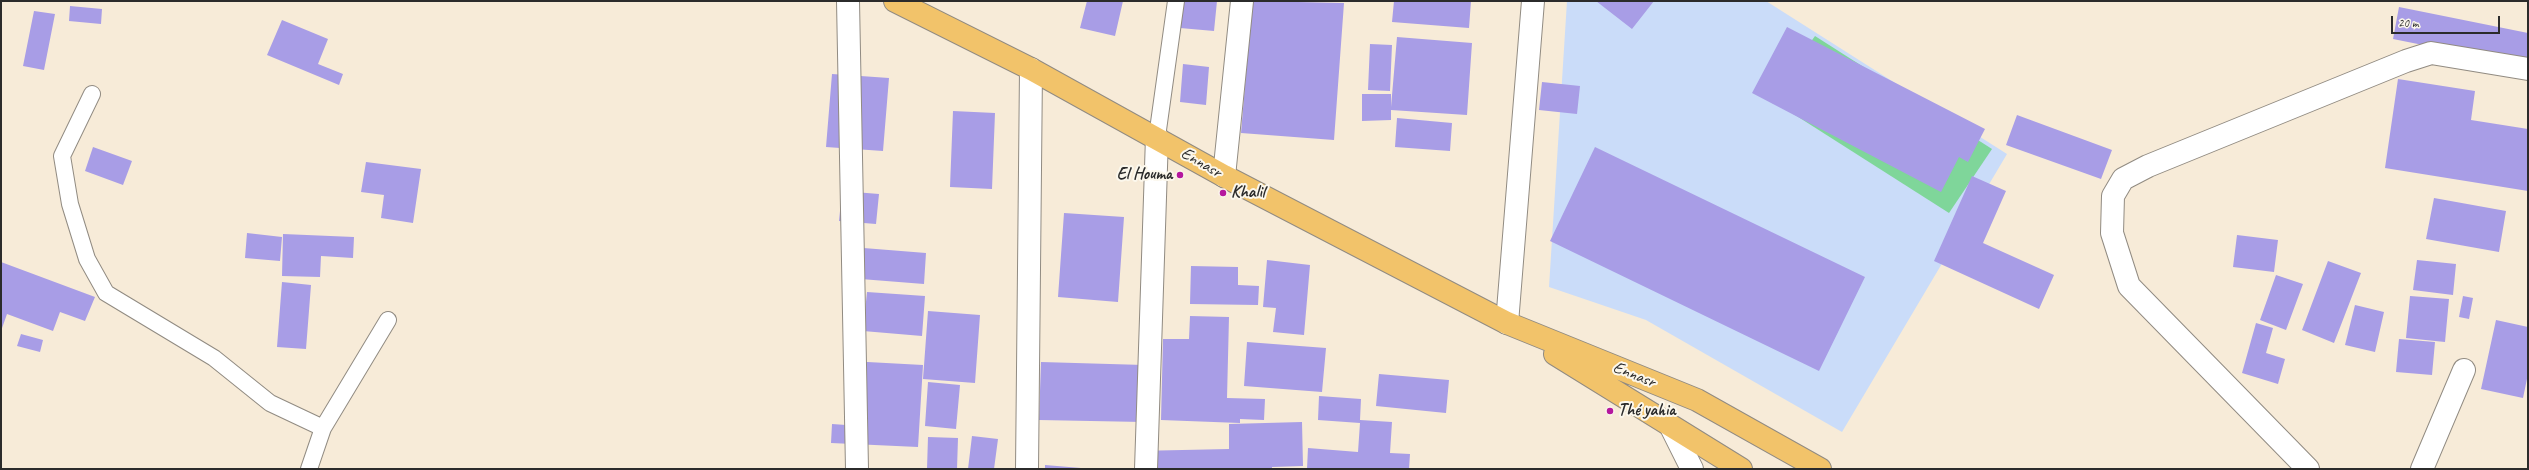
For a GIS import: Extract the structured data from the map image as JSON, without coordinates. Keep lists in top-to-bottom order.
{
  "streets": {
    "main road": ["Ennasr"]
  },
  "places": ["El Houma", "Khalil", "Thé yahia"],
  "scale_bar": "20 m"
}
